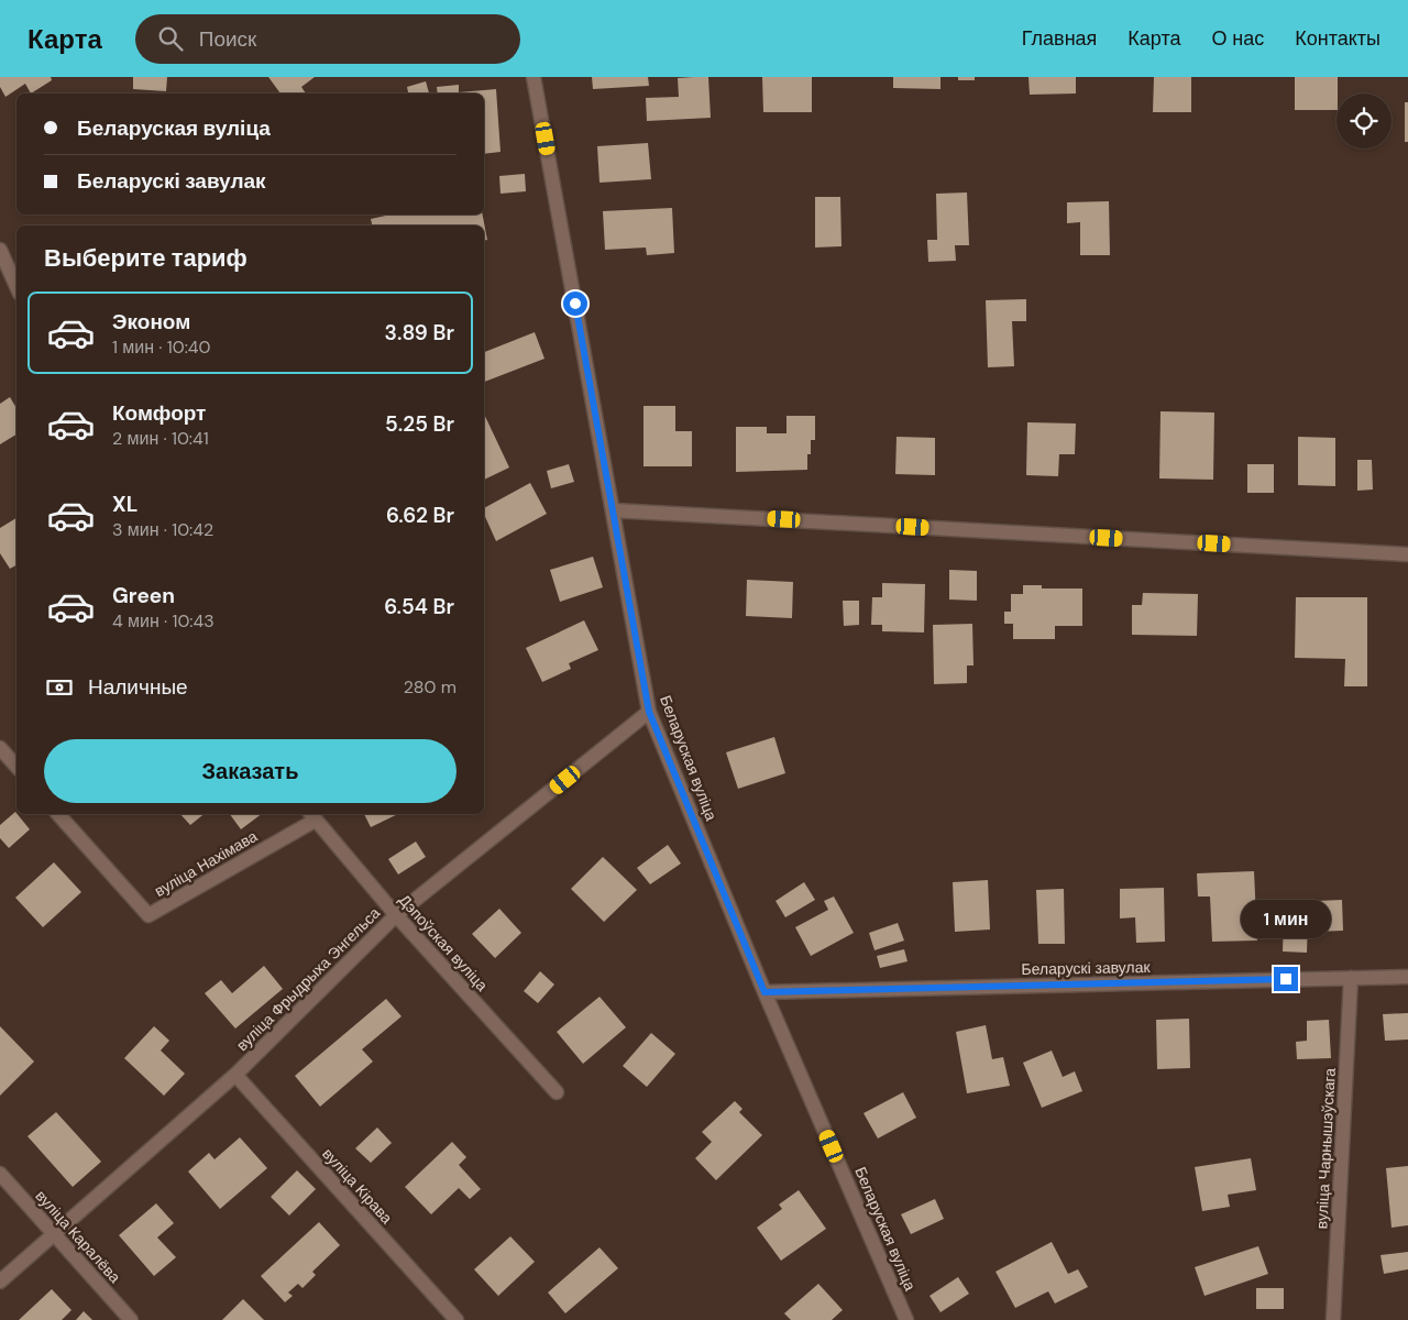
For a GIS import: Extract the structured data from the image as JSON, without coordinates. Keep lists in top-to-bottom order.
{
  "streets": {
    "street": [
      "Беларуская вуліца",
      "вуліца Нахімава",
      "Дэпоўская вуліца",
      "Беларускі завулак",
      "вуліца Фрыдрыха Энгельса",
      "вуліца Чарнышэўскага",
      "вуліца Кірава",
      "вуліца Каралёва"
    ]
  },
  "crossings": [
    ["Беларуская вуліца", "Беларускі завулак"],
    ["Беларуская вуліца", "вуліца Фрыдрыха Энгельса"],
    ["вуліца Нахімава", "Дэпоўская вуліца"],
    ["Дэпоўская вуліца", "вуліца Фрыдрыха Энгельса"],
    ["Беларускі завулак", "вуліца Чарнышэўскага"],
    ["вуліца Фрыдрыха Энгельса", "вуліца Кірава"],
    ["вуліца Фрыдрыха Энгельса", "вуліца Каралёва"]
  ],
  "page": {
    "header": "Карта",
    "search": "Поиск",
    "nav": [
      "Главная",
      "Карта",
      "О нас",
      "Контакты"
    ],
    "banner": ["Беларуская вуліца", "Беларускі завулак"],
    "heading": "Выберите тариф",
    "list": [
      {
        "name": "Эконом",
        "note": "1 мин · 10:40",
        "value": "3.89 Br"
      },
      {
        "name": "Комфорт",
        "note": "2 мин · 10:41",
        "value": "5.25 Br"
      },
      {
        "name": "XL",
        "note": "3 мин · 10:42",
        "value": "6.62 Br"
      },
      {
        "name": "Green",
        "note": "4 мин · 10:43",
        "value": "6.54 Br"
      }
    ],
    "pay": ["Наличные", "280 m"],
    "buttons": "Заказать",
    "bubble": "1 мин"
  }
}
